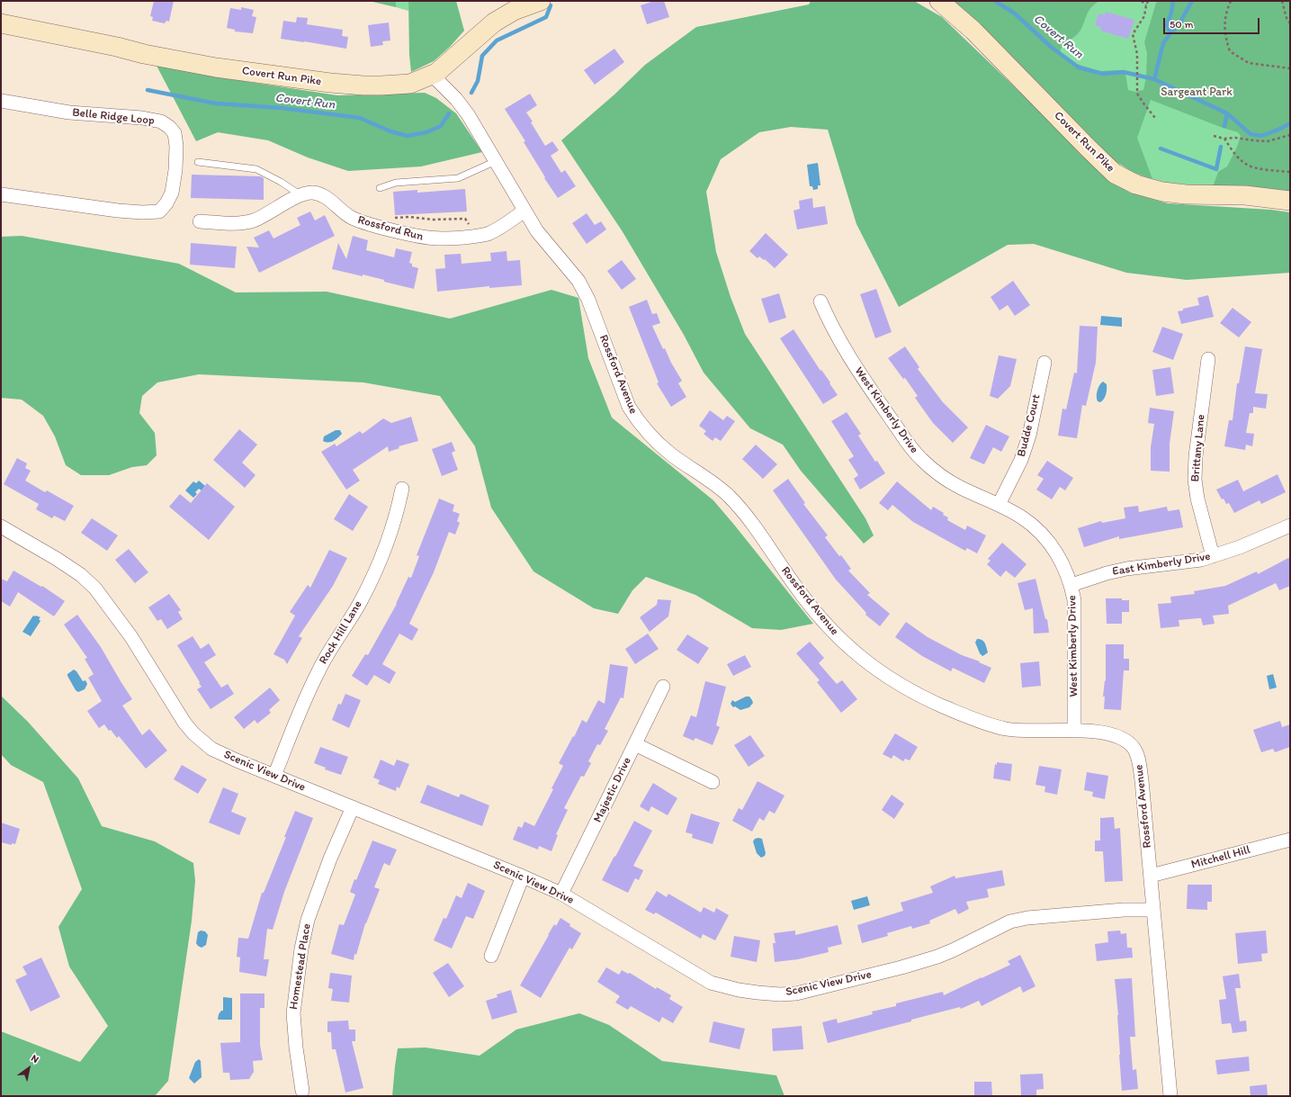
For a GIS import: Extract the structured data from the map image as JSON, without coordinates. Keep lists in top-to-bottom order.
{
  "streets": {
    "street": [
      "Covert Run Pike",
      "Belle Ridge Loop",
      "Rossford Run",
      "Rossford Avenue",
      "West Kimberly Drive",
      "Budde Court",
      "Brittany Lane",
      "East Kimberly Drive",
      "Rock Hill Lane",
      "Scenic View Drive",
      "Majestic Drive",
      "Mitchell Hill",
      "Homestead Place"
    ]
  },
  "crossings": [
    ["Covert Run Pike", "Rossford Avenue"],
    ["Rossford Run", "Rossford Avenue"],
    ["Rossford Avenue", "West Kimberly Drive"],
    ["Rossford Avenue", "Scenic View Drive"],
    ["Rossford Avenue", "Mitchell Hill"],
    ["West Kimberly Drive", "Budde Court"],
    ["West Kimberly Drive", "East Kimberly Drive"],
    ["Brittany Lane", "East Kimberly Drive"],
    ["Rock Hill Lane", "Scenic View Drive"],
    ["Scenic View Drive", "Majestic Drive"],
    ["Scenic View Drive", "Homestead Place"]
  ],
  "water": ["Covert Run"],
  "parks": ["Sargeant Park"],
  "scale_bar": "50 m",
  "north": "top right"
}
